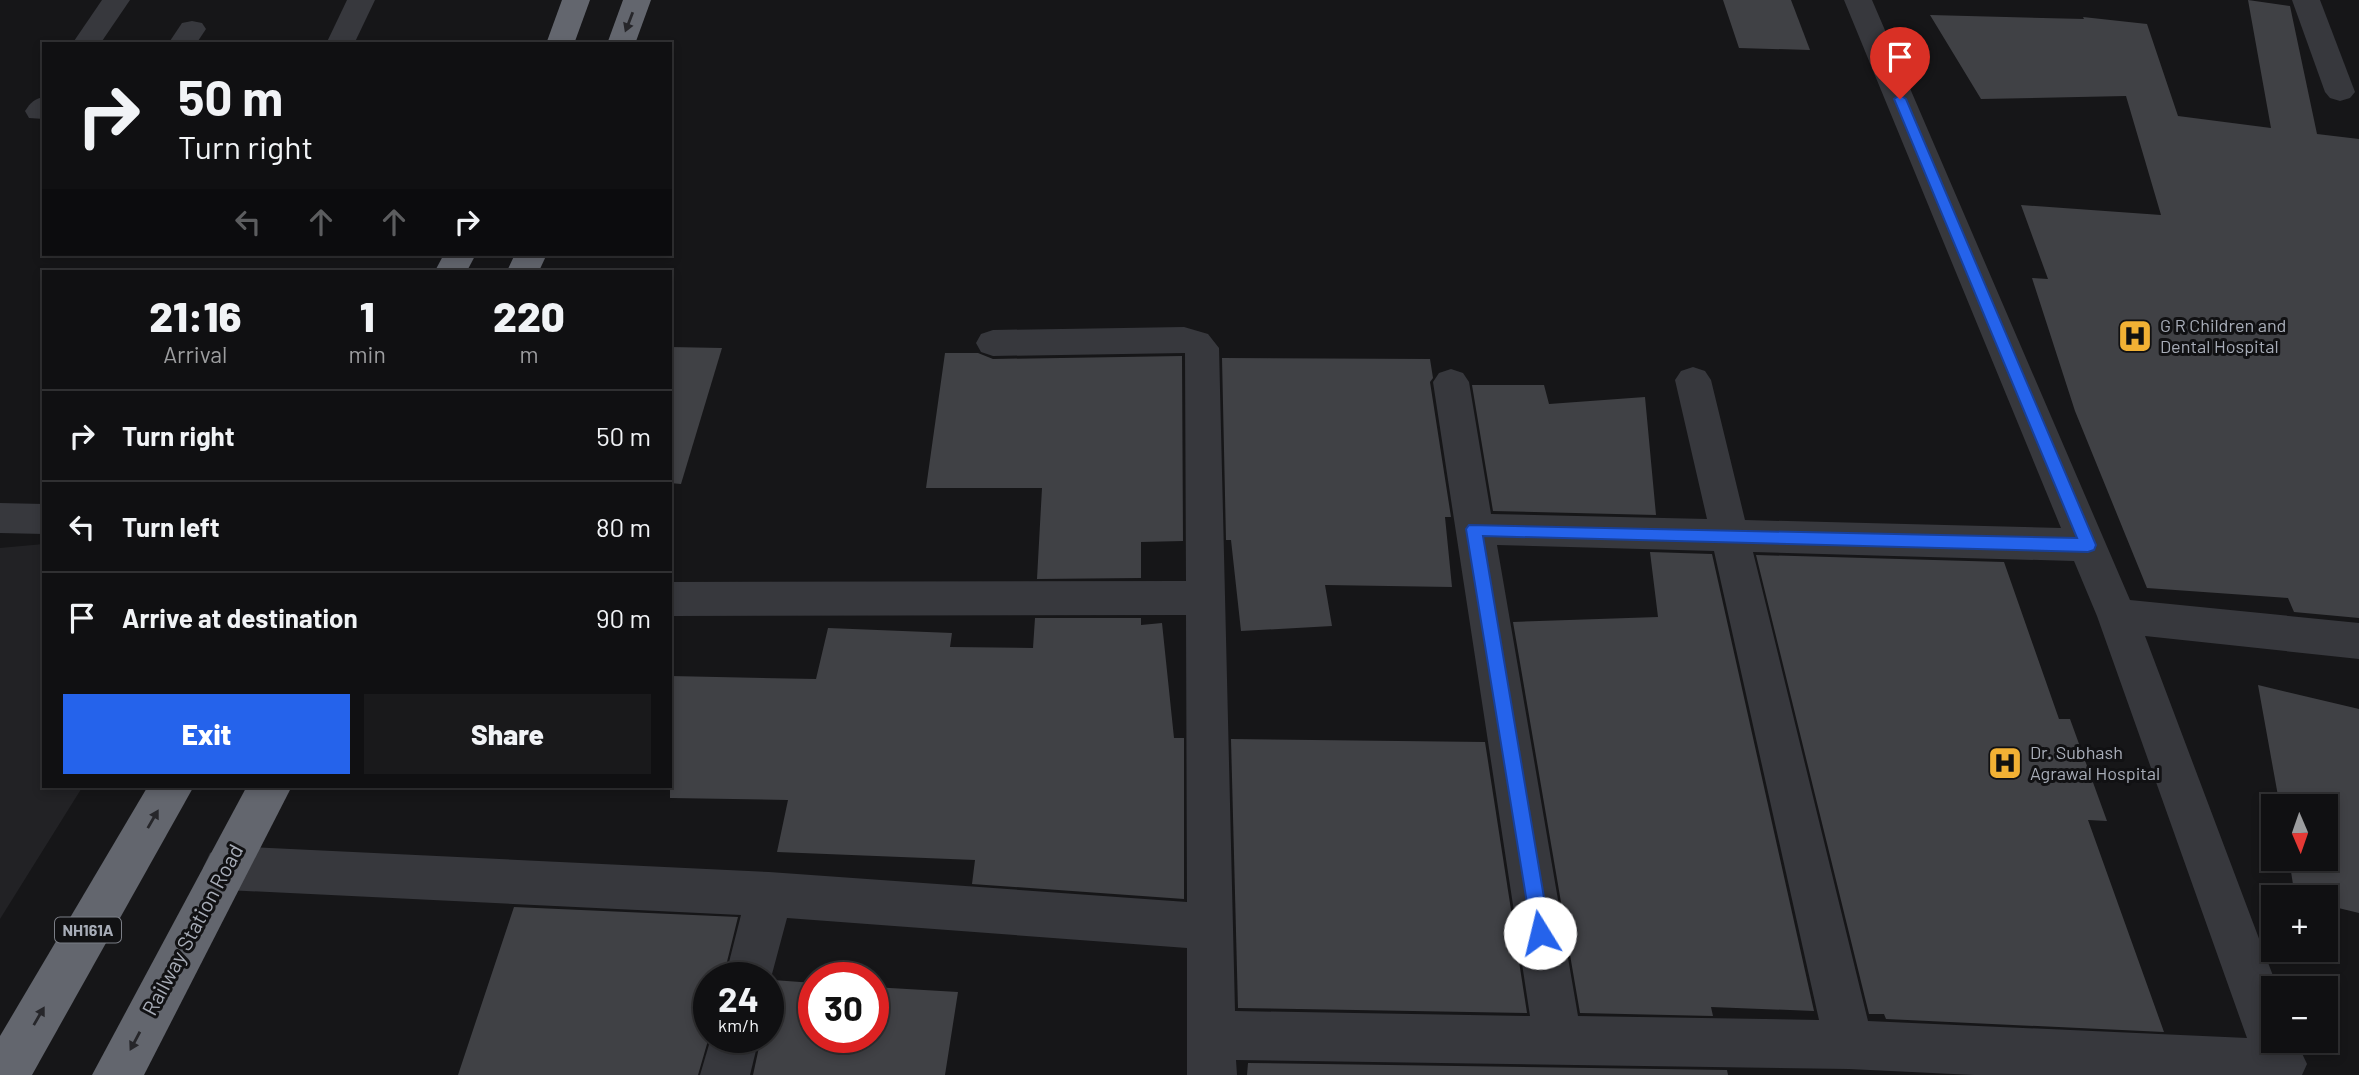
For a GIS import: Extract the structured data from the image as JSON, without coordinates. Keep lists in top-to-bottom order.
{
  "streets": {
    "highway": ["NH161A", "Railway Station Road"]
  },
  "places": {
    "hospital": ["G R Children and Dental Hospital", "Dr. Subhash Agrawal Hospital"]
  },
  "north": "bottom",
  "page": {
    "turn": ["50 m", "Turn right"],
    "eta": [
      "21:16",
      "Arrival",
      "1",
      "min",
      "220",
      "m"
    ],
    "list": [
      {
        "name": "Turn right",
        "value": "50 m"
      },
      {
        "name": "Turn left",
        "value": "80 m"
      },
      {
        "name": "Arrive at destination",
        "value": "90 m"
      }
    ],
    "buttons": ["Exit", "Share"],
    "map_buttons": ["+", "−"],
    "speed": "24 km/h",
    "limit": "30"
  }
}
